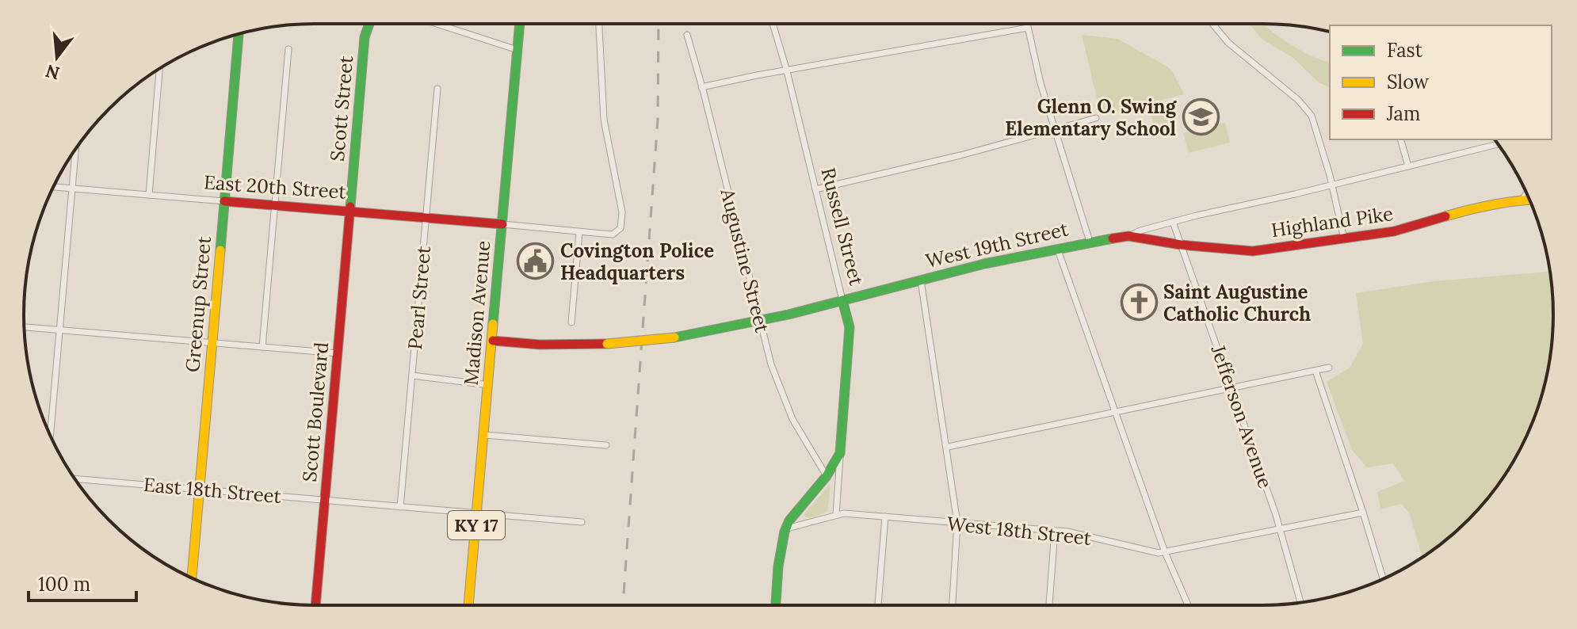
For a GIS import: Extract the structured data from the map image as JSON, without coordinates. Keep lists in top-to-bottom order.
{
  "streets": {
    "street": [
      "Scott Street",
      "East 20th Street",
      "Highland Pike",
      "Russell Street",
      "West 19th Street",
      "Augustine Street",
      "Pearl Street",
      "Greenup Street",
      "Madison Avenue",
      "Scott Boulevard",
      "Jefferson Avenue",
      "East 18th Street",
      "KY 17",
      "West 18th Street"
    ]
  },
  "crossings": [
    ["Scott Street", "East 20th Street"],
    ["Scott Street", "Scott Boulevard"],
    ["East 20th Street", "Pearl Street"],
    ["East 20th Street", "Greenup Street"],
    ["East 20th Street", "Madison Avenue"],
    ["East 20th Street", "Scott Boulevard"],
    ["Highland Pike", "West 19th Street"],
    ["Highland Pike", "Jefferson Avenue"],
    ["Russell Street", "West 19th Street"],
    ["Russell Street", "Augustine Street"],
    ["Russell Street", "West 18th Street"],
    ["West 19th Street", "Augustine Street"],
    ["West 19th Street", "Madison Avenue"],
    ["West 19th Street", "Jefferson Avenue"],
    ["Pearl Street", "East 18th Street"],
    ["Greenup Street", "East 18th Street"],
    ["Madison Avenue", "East 18th Street"],
    ["Scott Boulevard", "East 18th Street"],
    ["Jefferson Avenue", "West 18th Street"]
  ],
  "places": {
    "school or university": ["Glenn O. Swing Elementary School"],
    "public building": ["Covington Police Headquarters"],
    "church": ["Saint Augustine Catholic Church"]
  },
  "legend": ["Fast", "Slow", "Jam"],
  "scale_bar": "100 m",
  "north": "bottom"
}
